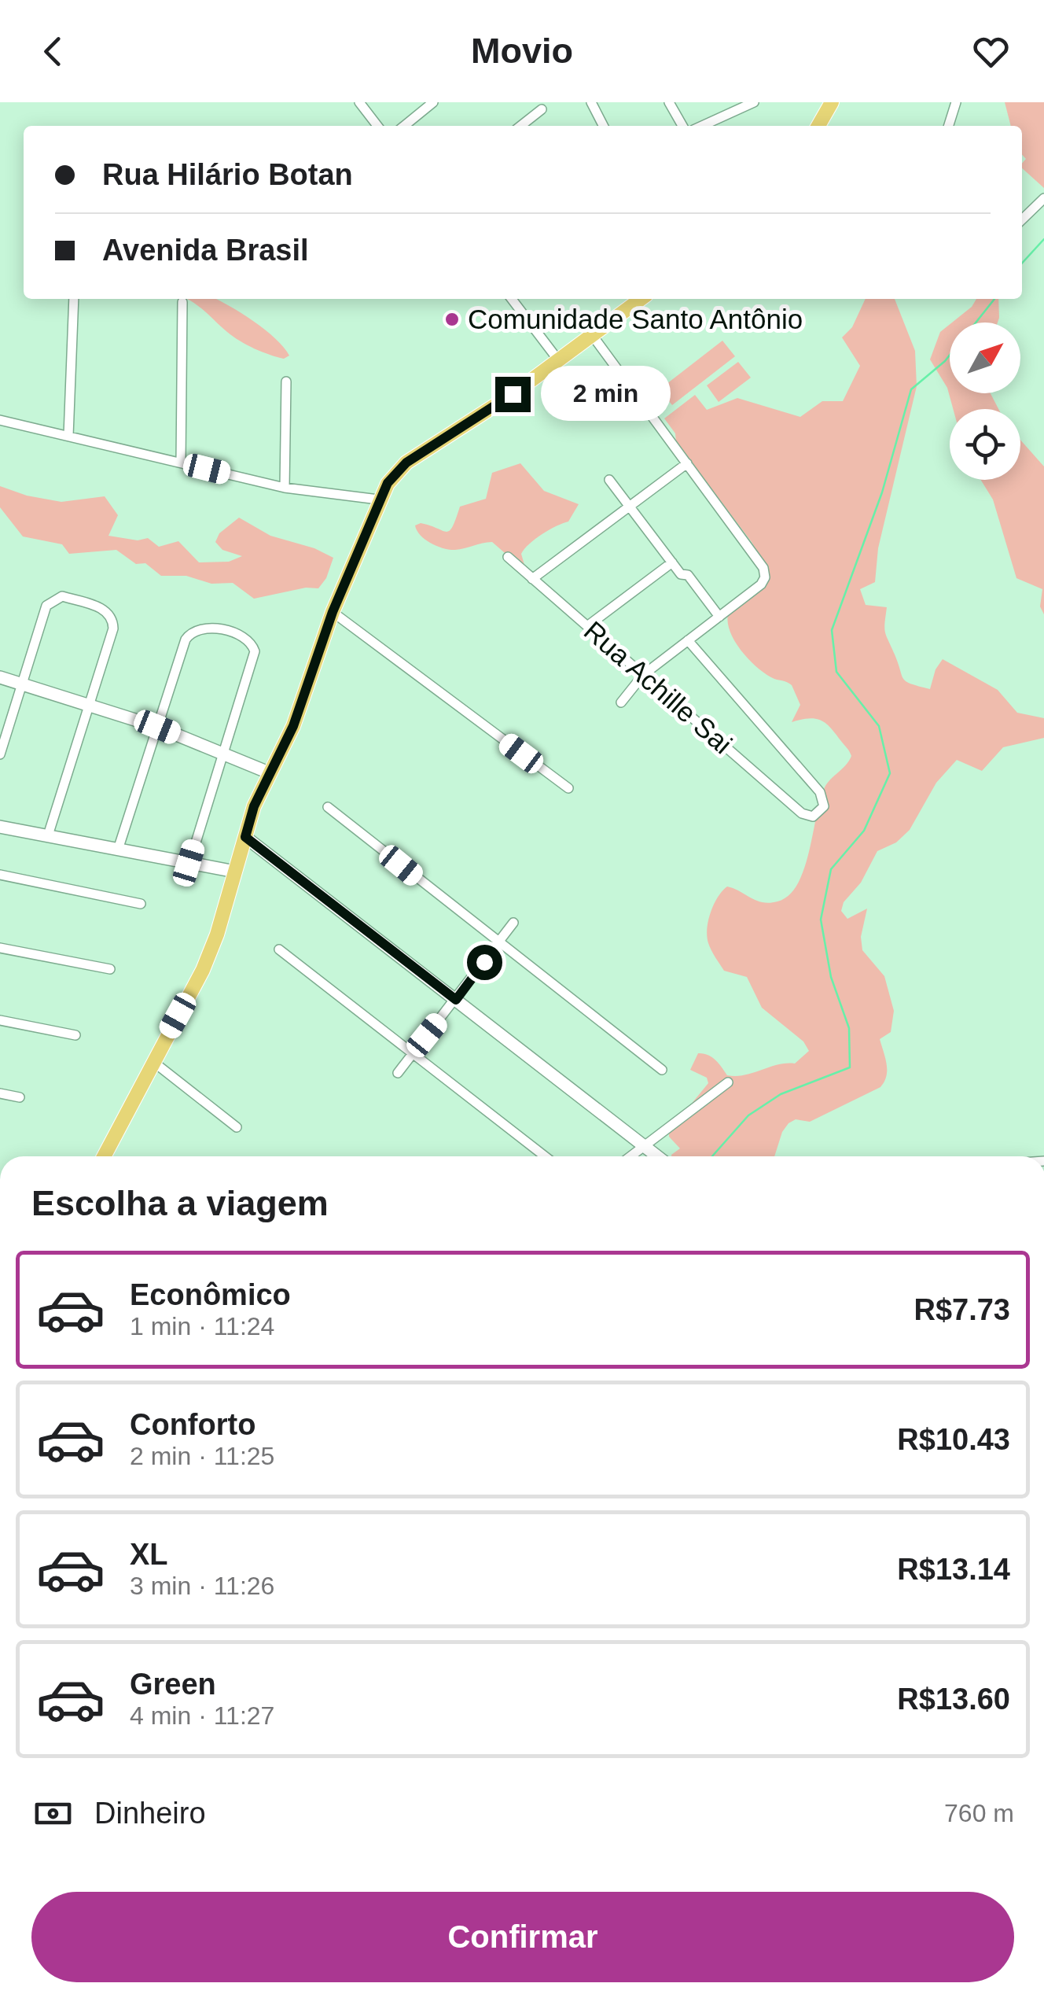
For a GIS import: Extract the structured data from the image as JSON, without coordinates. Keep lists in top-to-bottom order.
{
  "streets": {
    "street": ["Rua Achille Sai"]
  },
  "places": ["Comunidade Santo Antônio"],
  "north": "top right",
  "page": {
    "header": "Movio",
    "banner": ["Rua Hilário Botan", "Avenida Brasil"],
    "bubble": "2 min",
    "heading": "Escolha a viagem",
    "list": [
      {
        "name": "Econômico",
        "note": "1 min · 11:24",
        "value": "R$7.73"
      },
      {
        "name": "Conforto",
        "note": "2 min · 11:25",
        "value": "R$10.43"
      },
      {
        "name": "XL",
        "note": "3 min · 11:26",
        "value": "R$13.14"
      },
      {
        "name": "Green",
        "note": "4 min · 11:27",
        "value": "R$13.60"
      }
    ],
    "pay": ["Dinheiro", "760 m"],
    "buttons": "Confirmar"
  }
}
